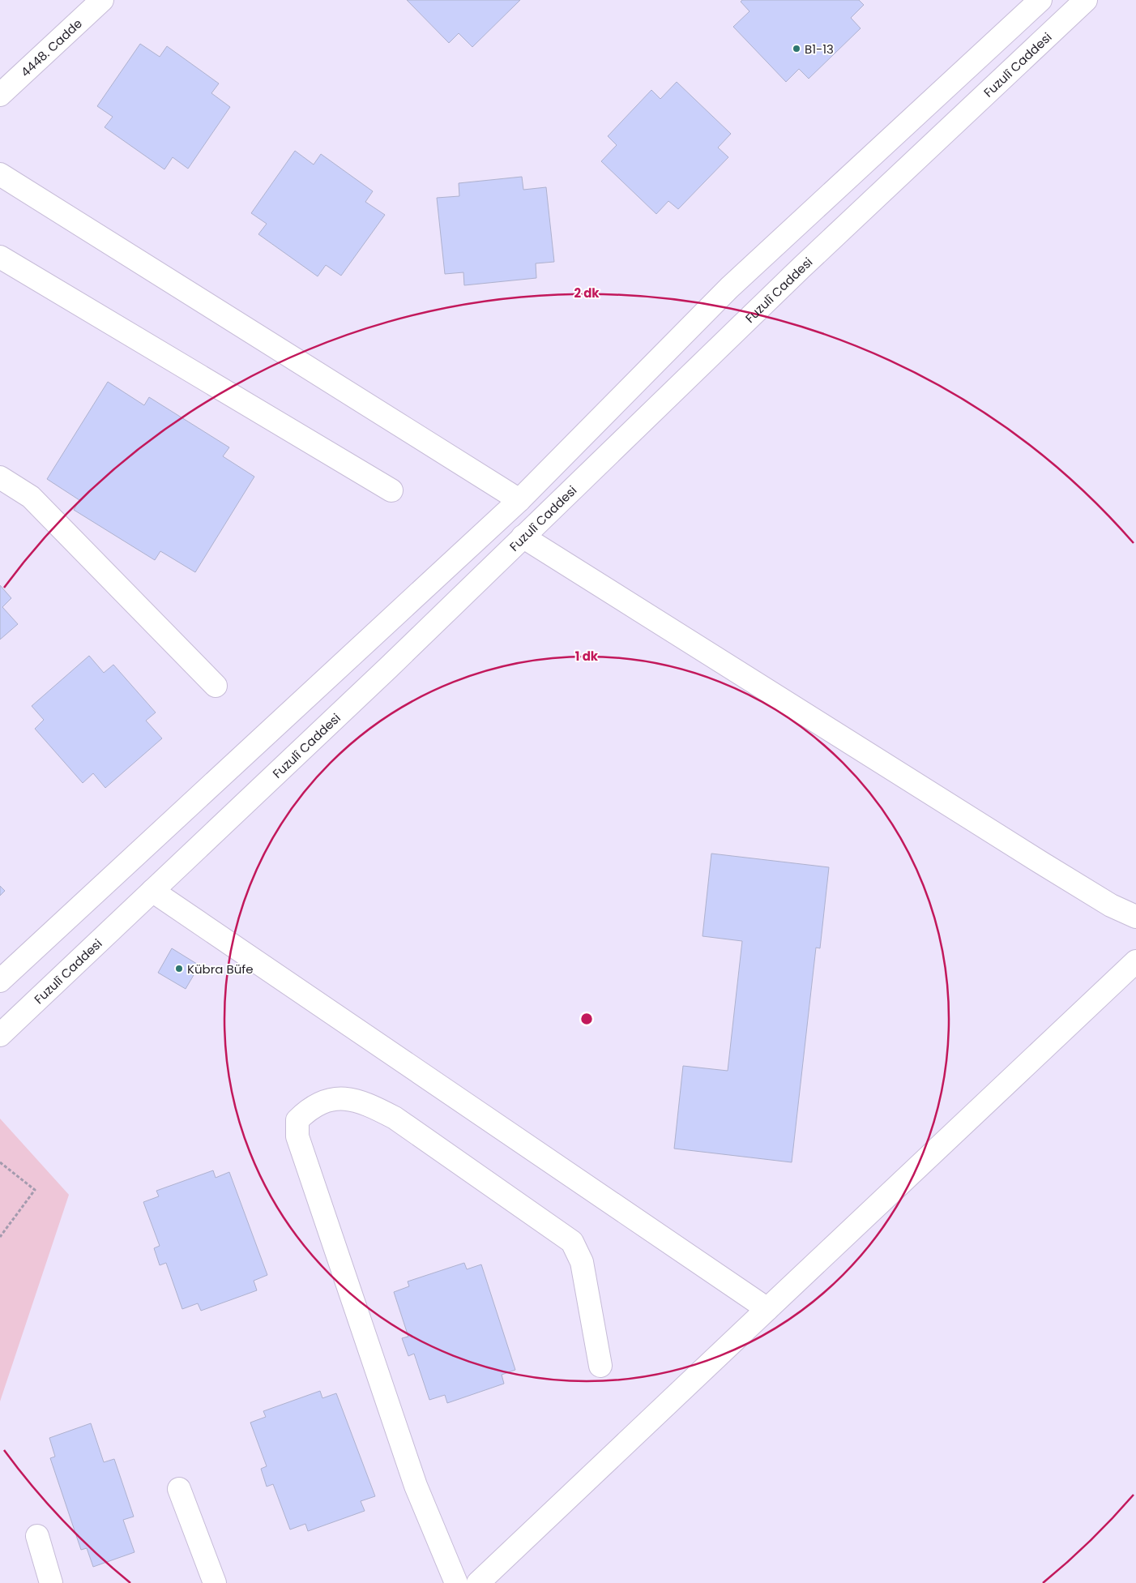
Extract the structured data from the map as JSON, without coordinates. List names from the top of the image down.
{
  "streets": {
    "street": ["4448. Cadde", "Fuzulî Caddesi"]
  },
  "places": ["B1-13", "Kübra Büfe"],
  "rings": ["2 dk", "1 dk"]
}
